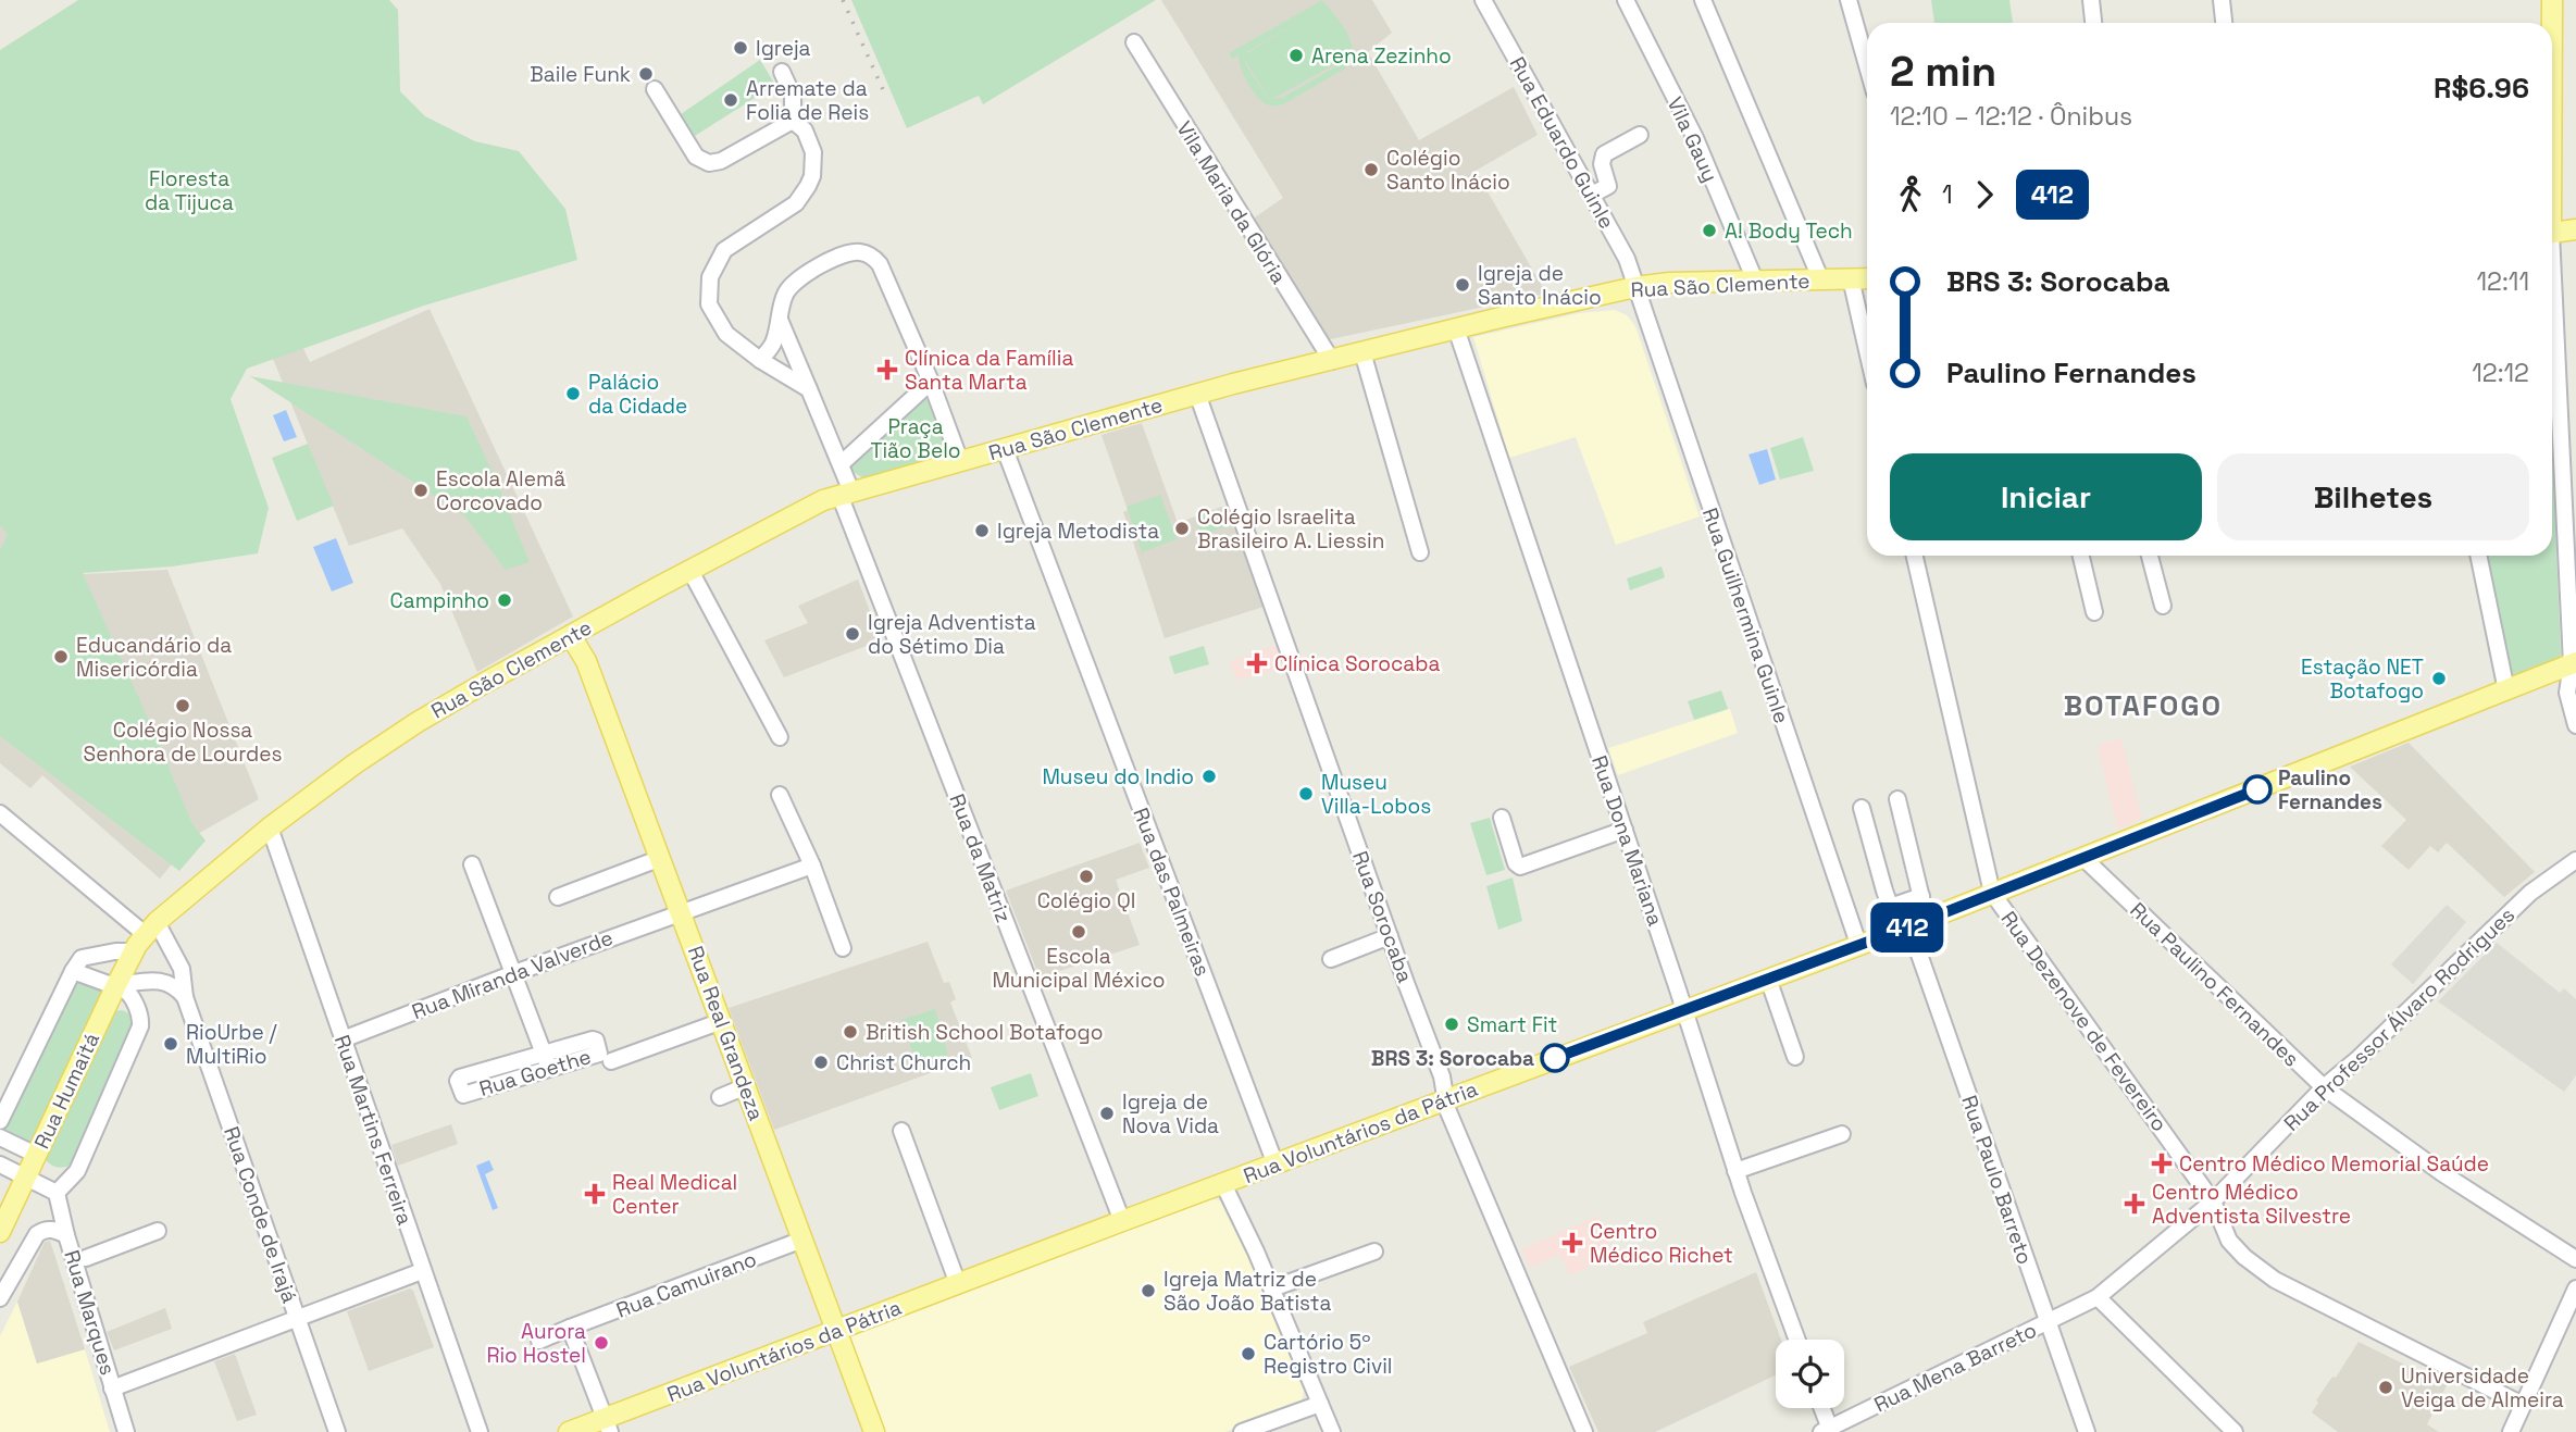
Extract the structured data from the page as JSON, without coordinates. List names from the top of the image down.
{
  "streets": {
    "main road": [
      "Rua São Clemente",
      "Rua Real Grandeza",
      "Rua Humaitá",
      "Rua Voluntários da Pátria"
    ],
    "street": [
      "Vila Gauy",
      "Rua Eduardo Guinle",
      "Vila Maria da Glória",
      "Rua Guilhermina Guinle",
      "Rua Dona Mariana",
      "Rua da Matriz",
      "Rua das Palmeiras",
      "Rua Sorocaba",
      "Rua Miranda Valverde",
      "Rua Paulino Fernandes",
      "Rua Professor Álvaro Rodrigues",
      "Rua Dezenove de Fevereiro",
      "Rua Goethe",
      "Rua Martins Ferreira",
      "Rua Paulo Barreto",
      "Rua Conde de Irajá",
      "Rua Camuirano",
      "Rua Marques",
      "Rua Mena Barreto"
    ]
  },
  "crossings": [
    ["Vila Gauy", "Rua São Clemente"],
    ["Rua Eduardo Guinle", "Rua São Clemente"],
    ["Rua Eduardo Guinle", "Rua Guilhermina Guinle"],
    ["Vila Maria da Glória", "Rua São Clemente"],
    ["Rua São Clemente", "Rua Guilhermina Guinle"],
    ["Rua São Clemente", "Rua Dona Mariana"],
    ["Rua São Clemente", "Rua da Matriz"],
    ["Rua São Clemente", "Rua das Palmeiras"],
    ["Rua São Clemente", "Rua Sorocaba"],
    ["Rua São Clemente", "Rua Real Grandeza"],
    ["Rua São Clemente", "Rua Humaitá"],
    ["Rua São Clemente", "Rua Martins Ferreira"],
    ["Rua São Clemente", "Rua Conde de Irajá"],
    ["Rua Guilhermina Guinle", "Rua Voluntários da Pátria"],
    ["Rua Dona Mariana", "Rua Voluntários da Pátria"],
    ["Rua da Matriz", "Rua Voluntários da Pátria"],
    ["Rua das Palmeiras", "Rua Voluntários da Pátria"],
    ["Rua Sorocaba", "Rua Voluntários da Pátria"],
    ["Rua Miranda Valverde", "Rua Real Grandeza"],
    ["Rua Miranda Valverde", "Rua Martins Ferreira"],
    ["Rua Paulino Fernandes", "Rua Professor Álvaro Rodrigues"],
    ["Rua Paulino Fernandes", "Rua Voluntários da Pátria"],
    ["Rua Professor Álvaro Rodrigues", "Rua Dezenove de Fevereiro"],
    ["Rua Professor Álvaro Rodrigues", "Rua Paulo Barreto"],
    ["Rua Professor Álvaro Rodrigues", "Rua Mena Barreto"],
    ["Rua Dezenove de Fevereiro", "Rua Voluntários da Pátria"],
    ["Rua Real Grandeza", "Rua Voluntários da Pátria"],
    ["Rua Real Grandeza", "Rua Camuirano"],
    ["Rua Humaitá", "Rua Conde de Irajá"],
    ["Rua Voluntários da Pátria", "Rua Paulo Barreto"],
    ["Rua Paulo Barreto", "Rua Mena Barreto"]
  ],
  "districts": ["BOTAFOGO"],
  "parks": ["Floresta da Tijuca", "Praça Tião Belo"],
  "places": {
    "other": [
      "Igreja",
      "Arena Zezinho",
      "Baile Funk",
      "Arremate da Folia de Reis",
      "Colégio Santo Inácio",
      "A! Body Tech",
      "Igreja de Santo Inácio",
      "Palácio da Cidade",
      "Escola Alemã Corcovado",
      "Colégio Israelita Brasileiro A. Liessin",
      "Igreja Metodista",
      "Campinho",
      "Igreja Adventista do Sétimo Dia",
      "Educandário da Misericórdia",
      "Estação NET Botafogo",
      "Colégio Nossa Senhora de Lourdes",
      "Museu do Indio",
      "Paulino Fernandes",
      "Museu Villa-Lobos",
      "Colégio QI",
      "Escola Municipal México",
      "Smart Fit",
      "British School Botafogo",
      "RioUrbe / MultiRio",
      "BRS 3: Sorocaba",
      "Christ Church",
      "Igreja de Nova Vida",
      "Igreja Matriz de São João Batista",
      "Aurora Rio Hostel",
      "Cartório 5º Registro Civil",
      "Universidade Veiga de Almeira"
    ],
    "health": [
      "Clínica da Família Santa Marta",
      "Clínica Sorocaba",
      "Centro Médico Memorial Saúde",
      "Real Medical Center",
      "Centro Médico Adventista Silvestre",
      "Centro Médico Richet"
    ]
  },
  "lines": ["bus line 412"],
  "page": {
    "on_map": "412",
    "heading": ["2 min", "12:10 – 12:12 · Ônibus", "R$6.96"],
    "legs": ["1", "412"],
    "list": [
      {
        "name": "BRS 3: Sorocaba",
        "value": "12:11"
      },
      {
        "name": "Paulino Fernandes",
        "value": "12:12"
      }
    ],
    "buttons": ["Iniciar", "Bilhetes"]
  }
}
